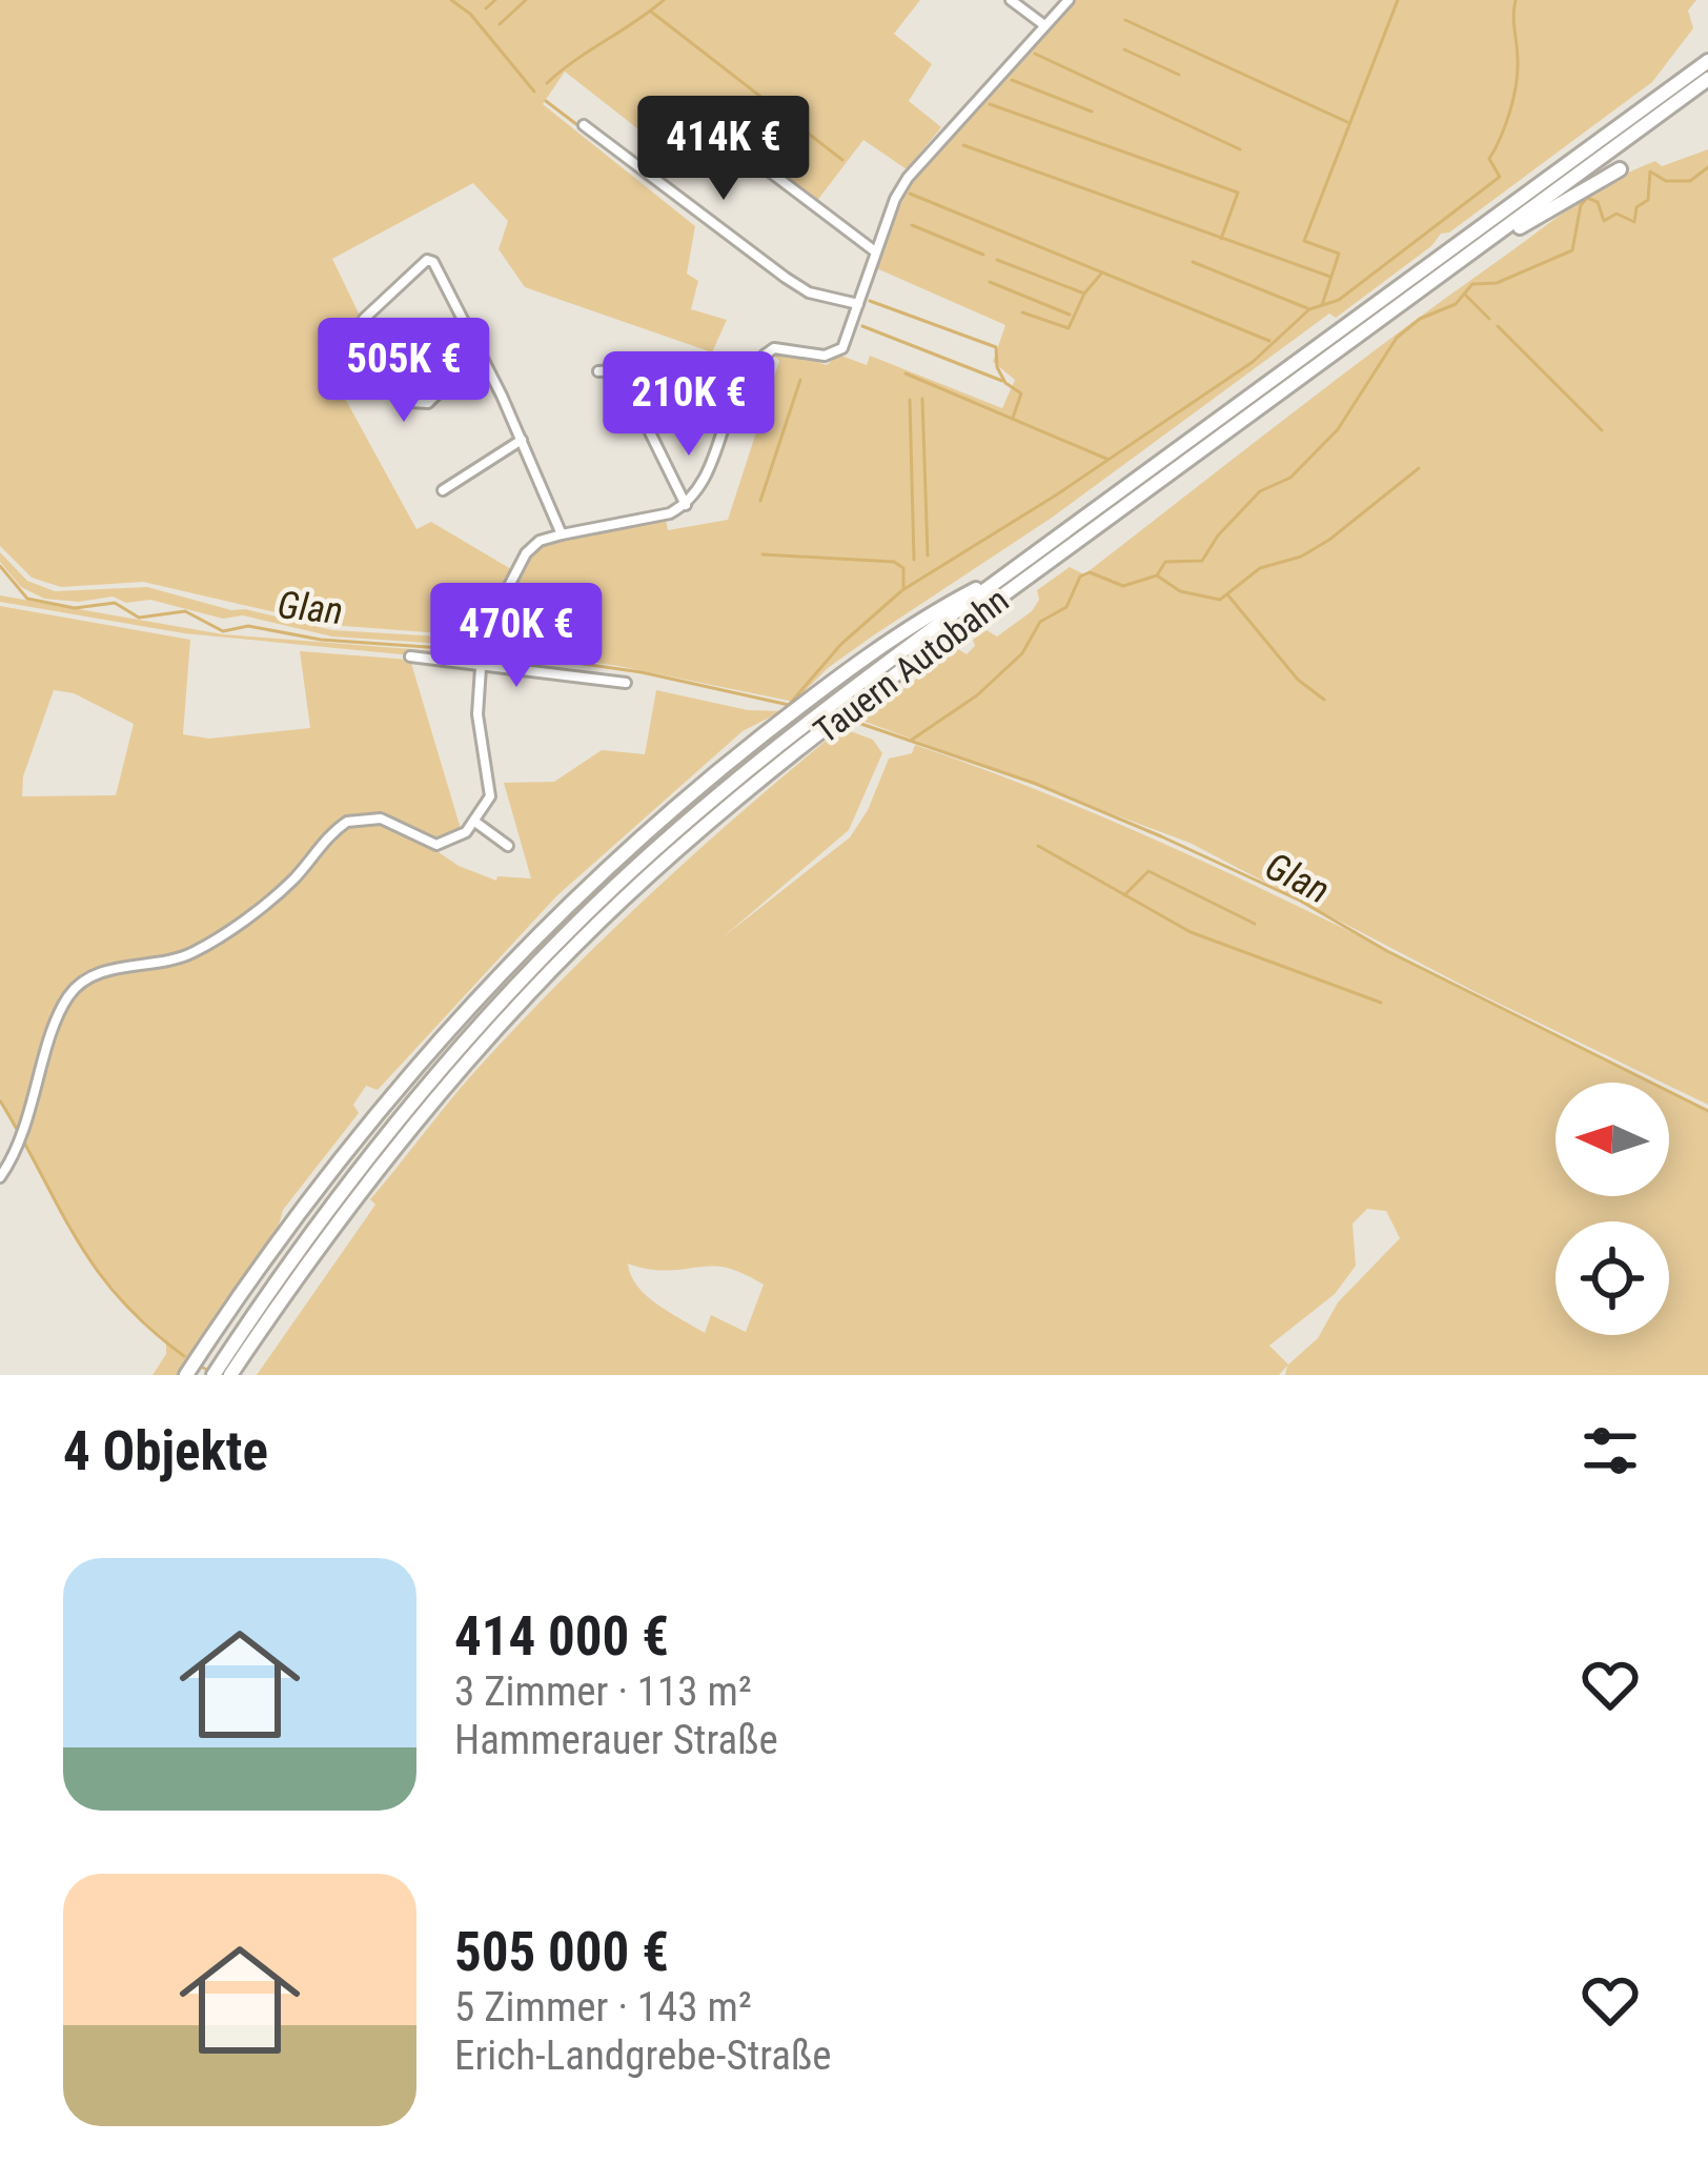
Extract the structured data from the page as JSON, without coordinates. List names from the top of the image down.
{
  "streets": {
    "highway": ["Tauern Autobahn"]
  },
  "water": ["Glan"],
  "north": "left",
  "page": {
    "price": [
      "414K €",
      "505K €",
      "210K €",
      "470K €"
    ],
    "heading": "4 Objekte",
    "list": [
      {
        "name": "414 000 €",
        "note": "3 Zimmer · 113 m² · Hammerauer Straße"
      },
      {
        "name": "505 000 €",
        "note": "5 Zimmer · 143 m² · Erich-Landgrebe-Straße"
      }
    ]
  }
}
